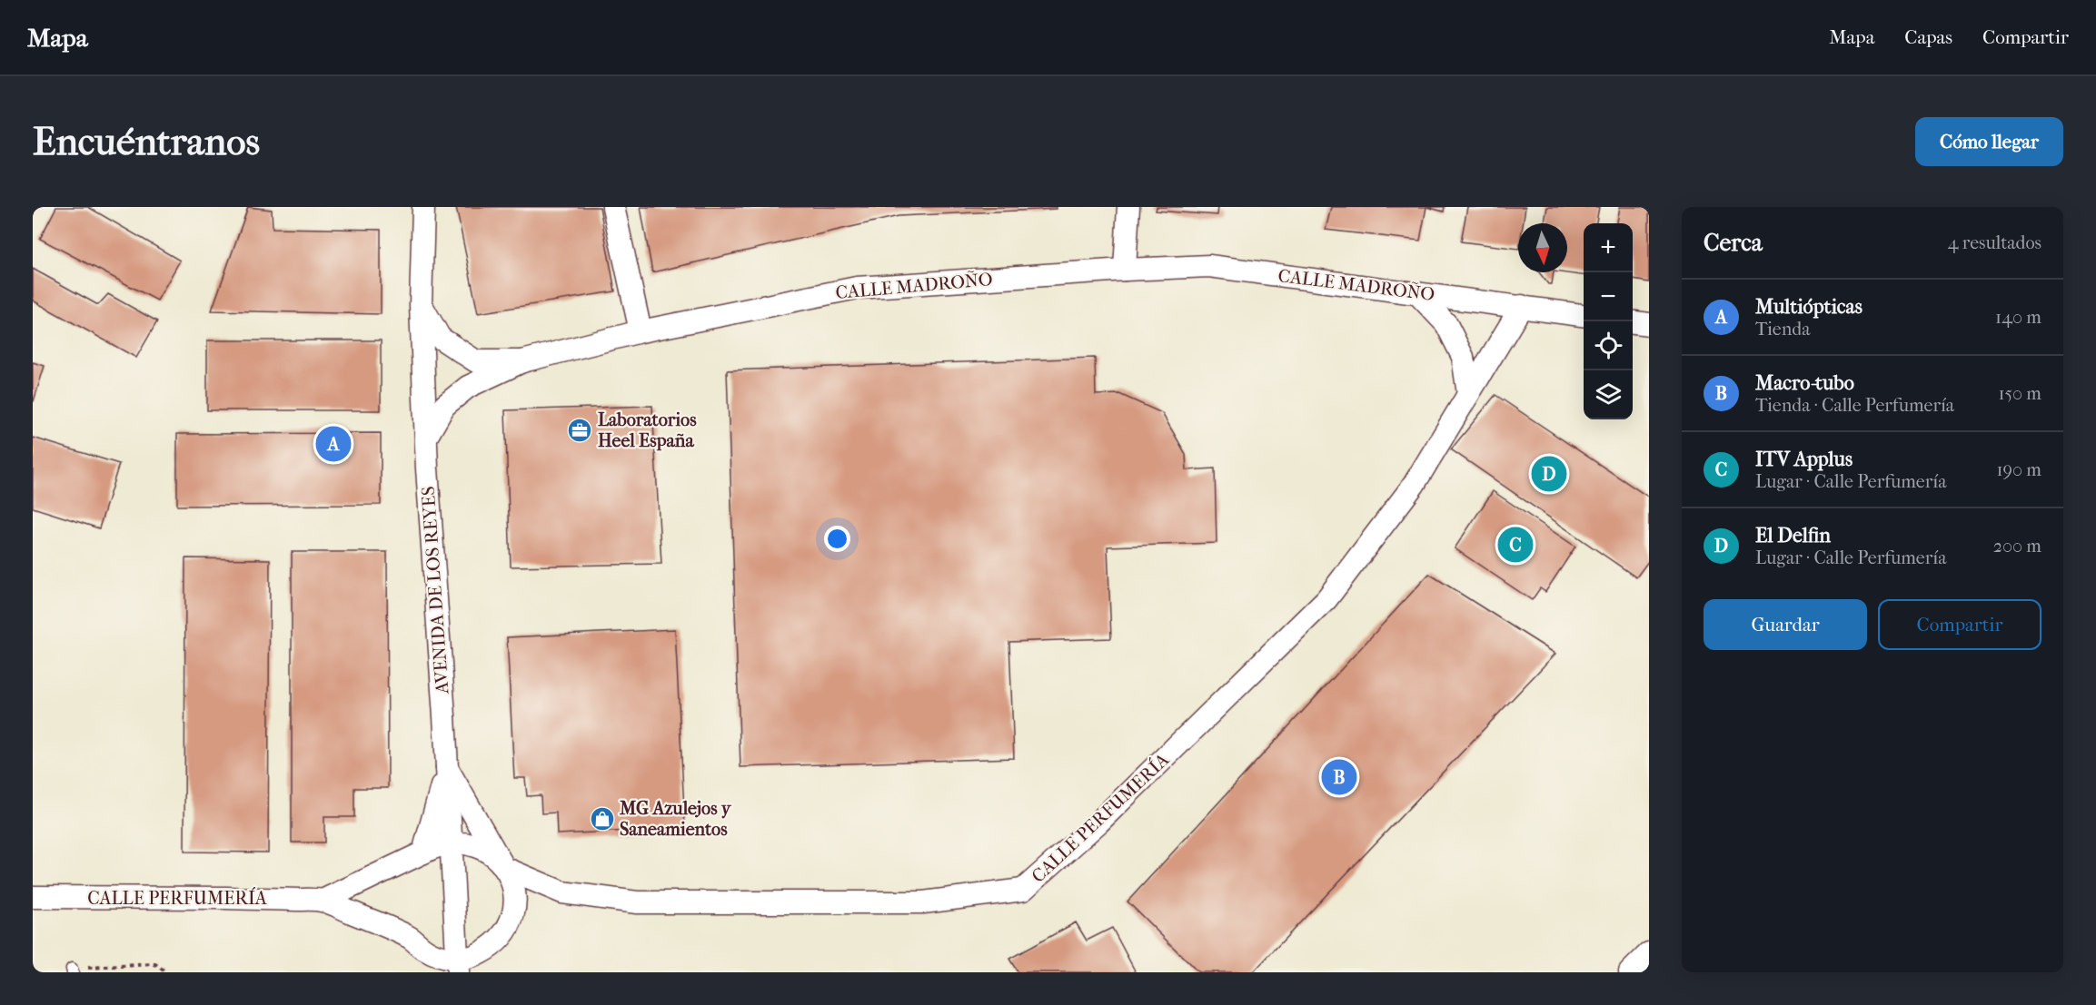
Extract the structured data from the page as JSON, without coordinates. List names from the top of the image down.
{
  "streets": {
    "street": ["CALLE MADROÑO", "AVENIDA DE LOS REYES", "CALLE PERFUMERÍA"]
  },
  "crossings": [
    ["CALLE MADROÑO", "AVENIDA DE LOS REYES"],
    ["CALLE MADROÑO", "CALLE PERFUMERÍA"],
    ["AVENIDA DE LOS REYES", "CALLE PERFUMERÍA"]
  ],
  "places": {
    "office": ["Laboratorios Heel España"],
    "shop": ["MG Azulejos y Saneamientos"]
  },
  "north": "bottom",
  "page": {
    "header": "Mapa",
    "nav": ["Mapa", "Capas", "Compartir"],
    "buttons": [
      "Cómo llegar",
      ["Guardar", "Compartir"]
    ],
    "title": "Encuéntranos",
    "heading": ["Cerca", "4 resultados"],
    "map_buttons": ["+", "−"],
    "list": [
      {
        "mark": "A",
        "name": "Multiópticas",
        "note": "Tienda",
        "value": "140 m"
      },
      {
        "mark": "B",
        "name": "Macro-tubo",
        "note": "Tienda · Calle Perfumería",
        "value": "150 m"
      },
      {
        "mark": "C",
        "name": "ITV Applus",
        "note": "Lugar · Calle Perfumería",
        "value": "190 m"
      },
      {
        "mark": "D",
        "name": "El Delfin",
        "note": "Lugar · Calle Perfumería",
        "value": "200 m"
      }
    ],
    "pins": [
      "A",
      "D",
      "C",
      "B"
    ]
  }
}
